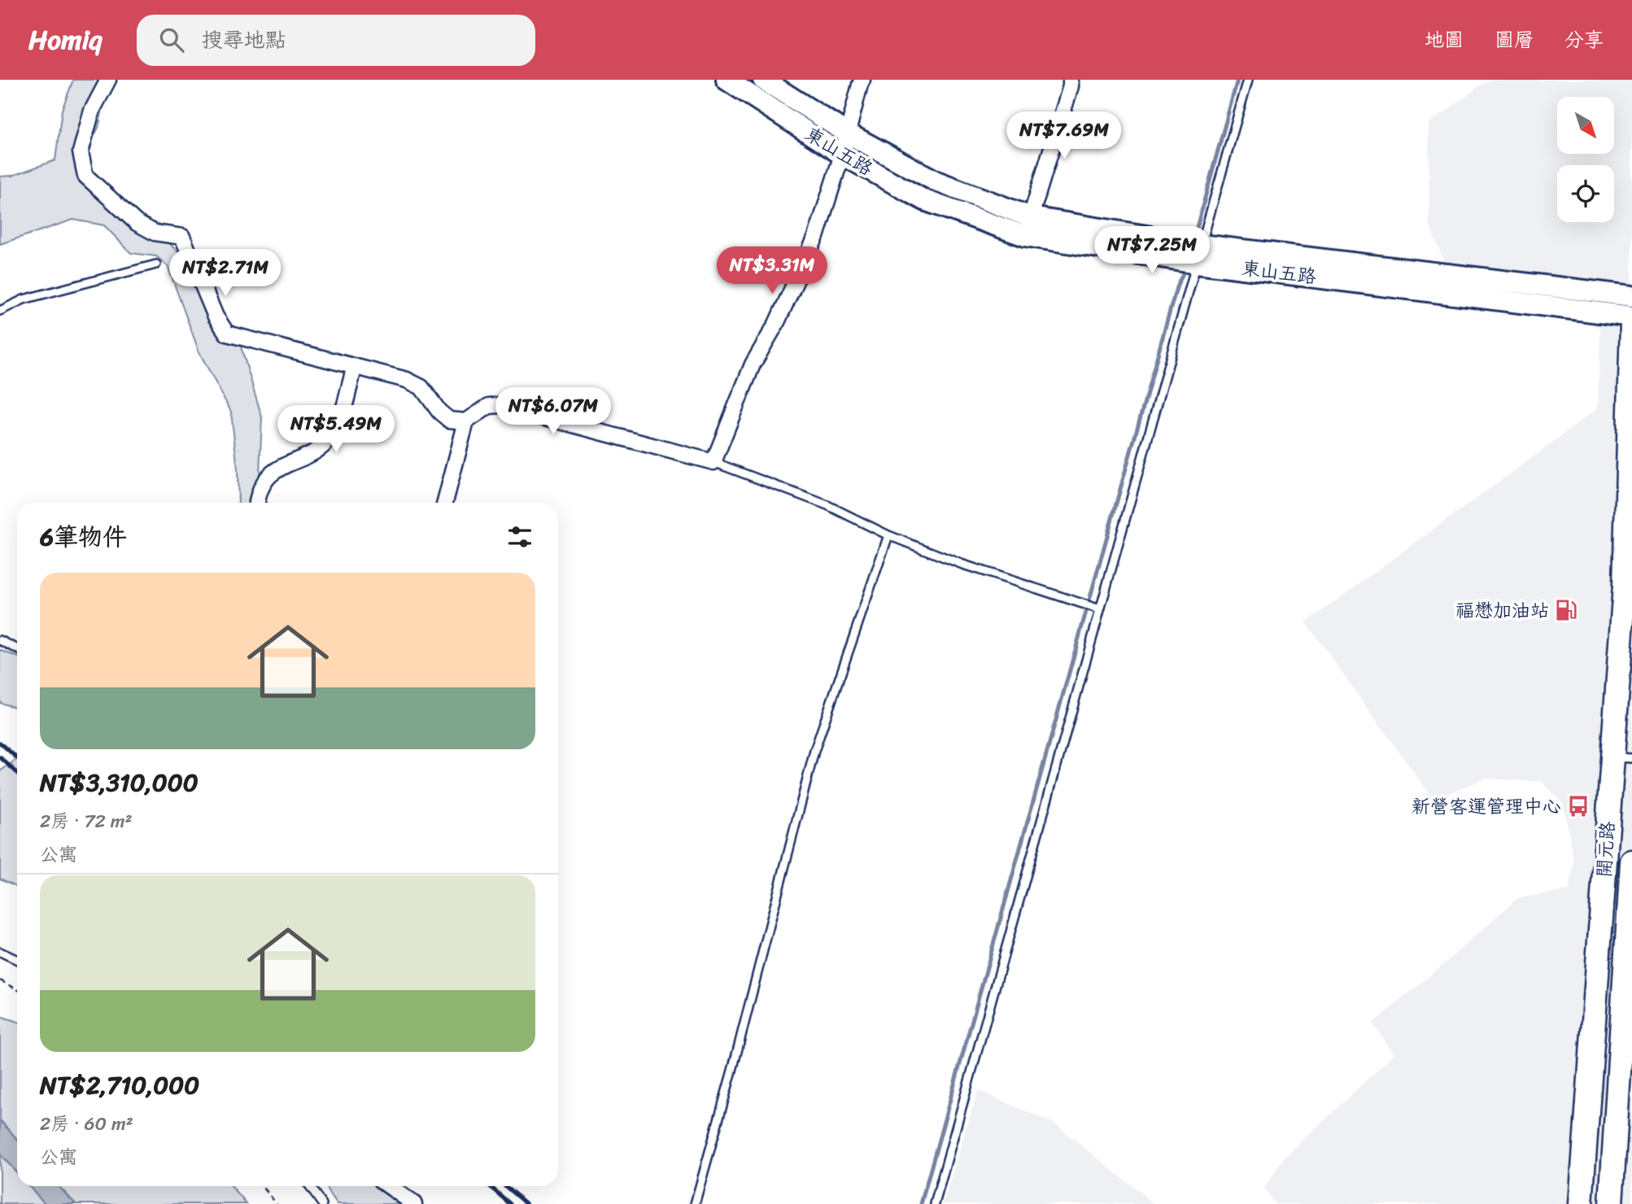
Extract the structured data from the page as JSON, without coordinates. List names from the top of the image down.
{
  "streets": {
    "main road": ["開元路"],
    "street": ["東山五路"]
  },
  "places": {
    "fuel station": ["福懋加油站"],
    "bus stop": ["新營客運管理中心"]
  },
  "north": "bottom right",
  "page": {
    "header": "Homiq",
    "search": "搜尋地點",
    "nav": ["地圖", "圖層", "分享"],
    "price": [
      "NT$7.69M",
      "NT$7.25M",
      "NT$3.31M",
      "NT$2.71M",
      "NT$6.07M",
      "NT$5.49M"
    ],
    "heading": "6筆物件",
    "list": [
      {
        "name": "NT$3,310,000",
        "note": "2房 · 72 m² · 公寓"
      },
      {
        "name": "NT$2,710,000",
        "note": "2房 · 60 m² · 公寓"
      }
    ]
  }
}
